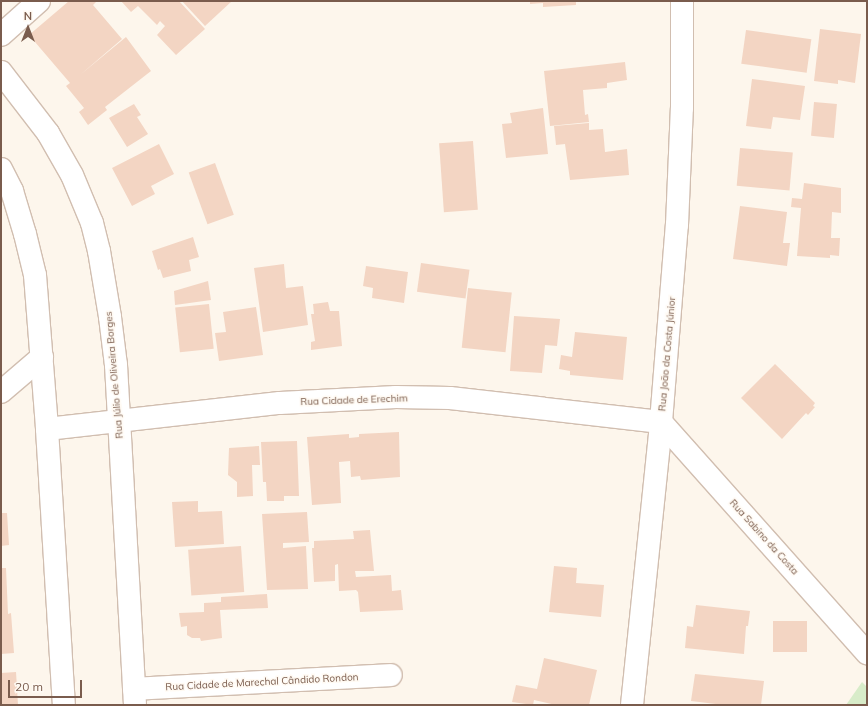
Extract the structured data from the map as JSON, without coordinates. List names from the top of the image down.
{
  "streets": {
    "street": [
      "Rua João da Costa Júnior",
      "Rua Júlio de Oliveira Borges",
      "Rua Cidade de Erechim",
      "Rua Sabino da Costa",
      "Rua Cidade de Marechal Cândido Rondon"
    ]
  },
  "crossings": [
    ["Rua João da Costa Júnior", "Rua Cidade de Erechim"],
    ["Rua João da Costa Júnior", "Rua Sabino da Costa"],
    ["Rua Júlio de Oliveira Borges", "Rua Cidade de Erechim"],
    ["Rua Júlio de Oliveira Borges", "Rua Cidade de Marechal Cândido Rondon"],
    ["Rua Cidade de Erechim", "Rua Sabino da Costa"]
  ],
  "scale_bar": "20 m",
  "north": "top"
}
